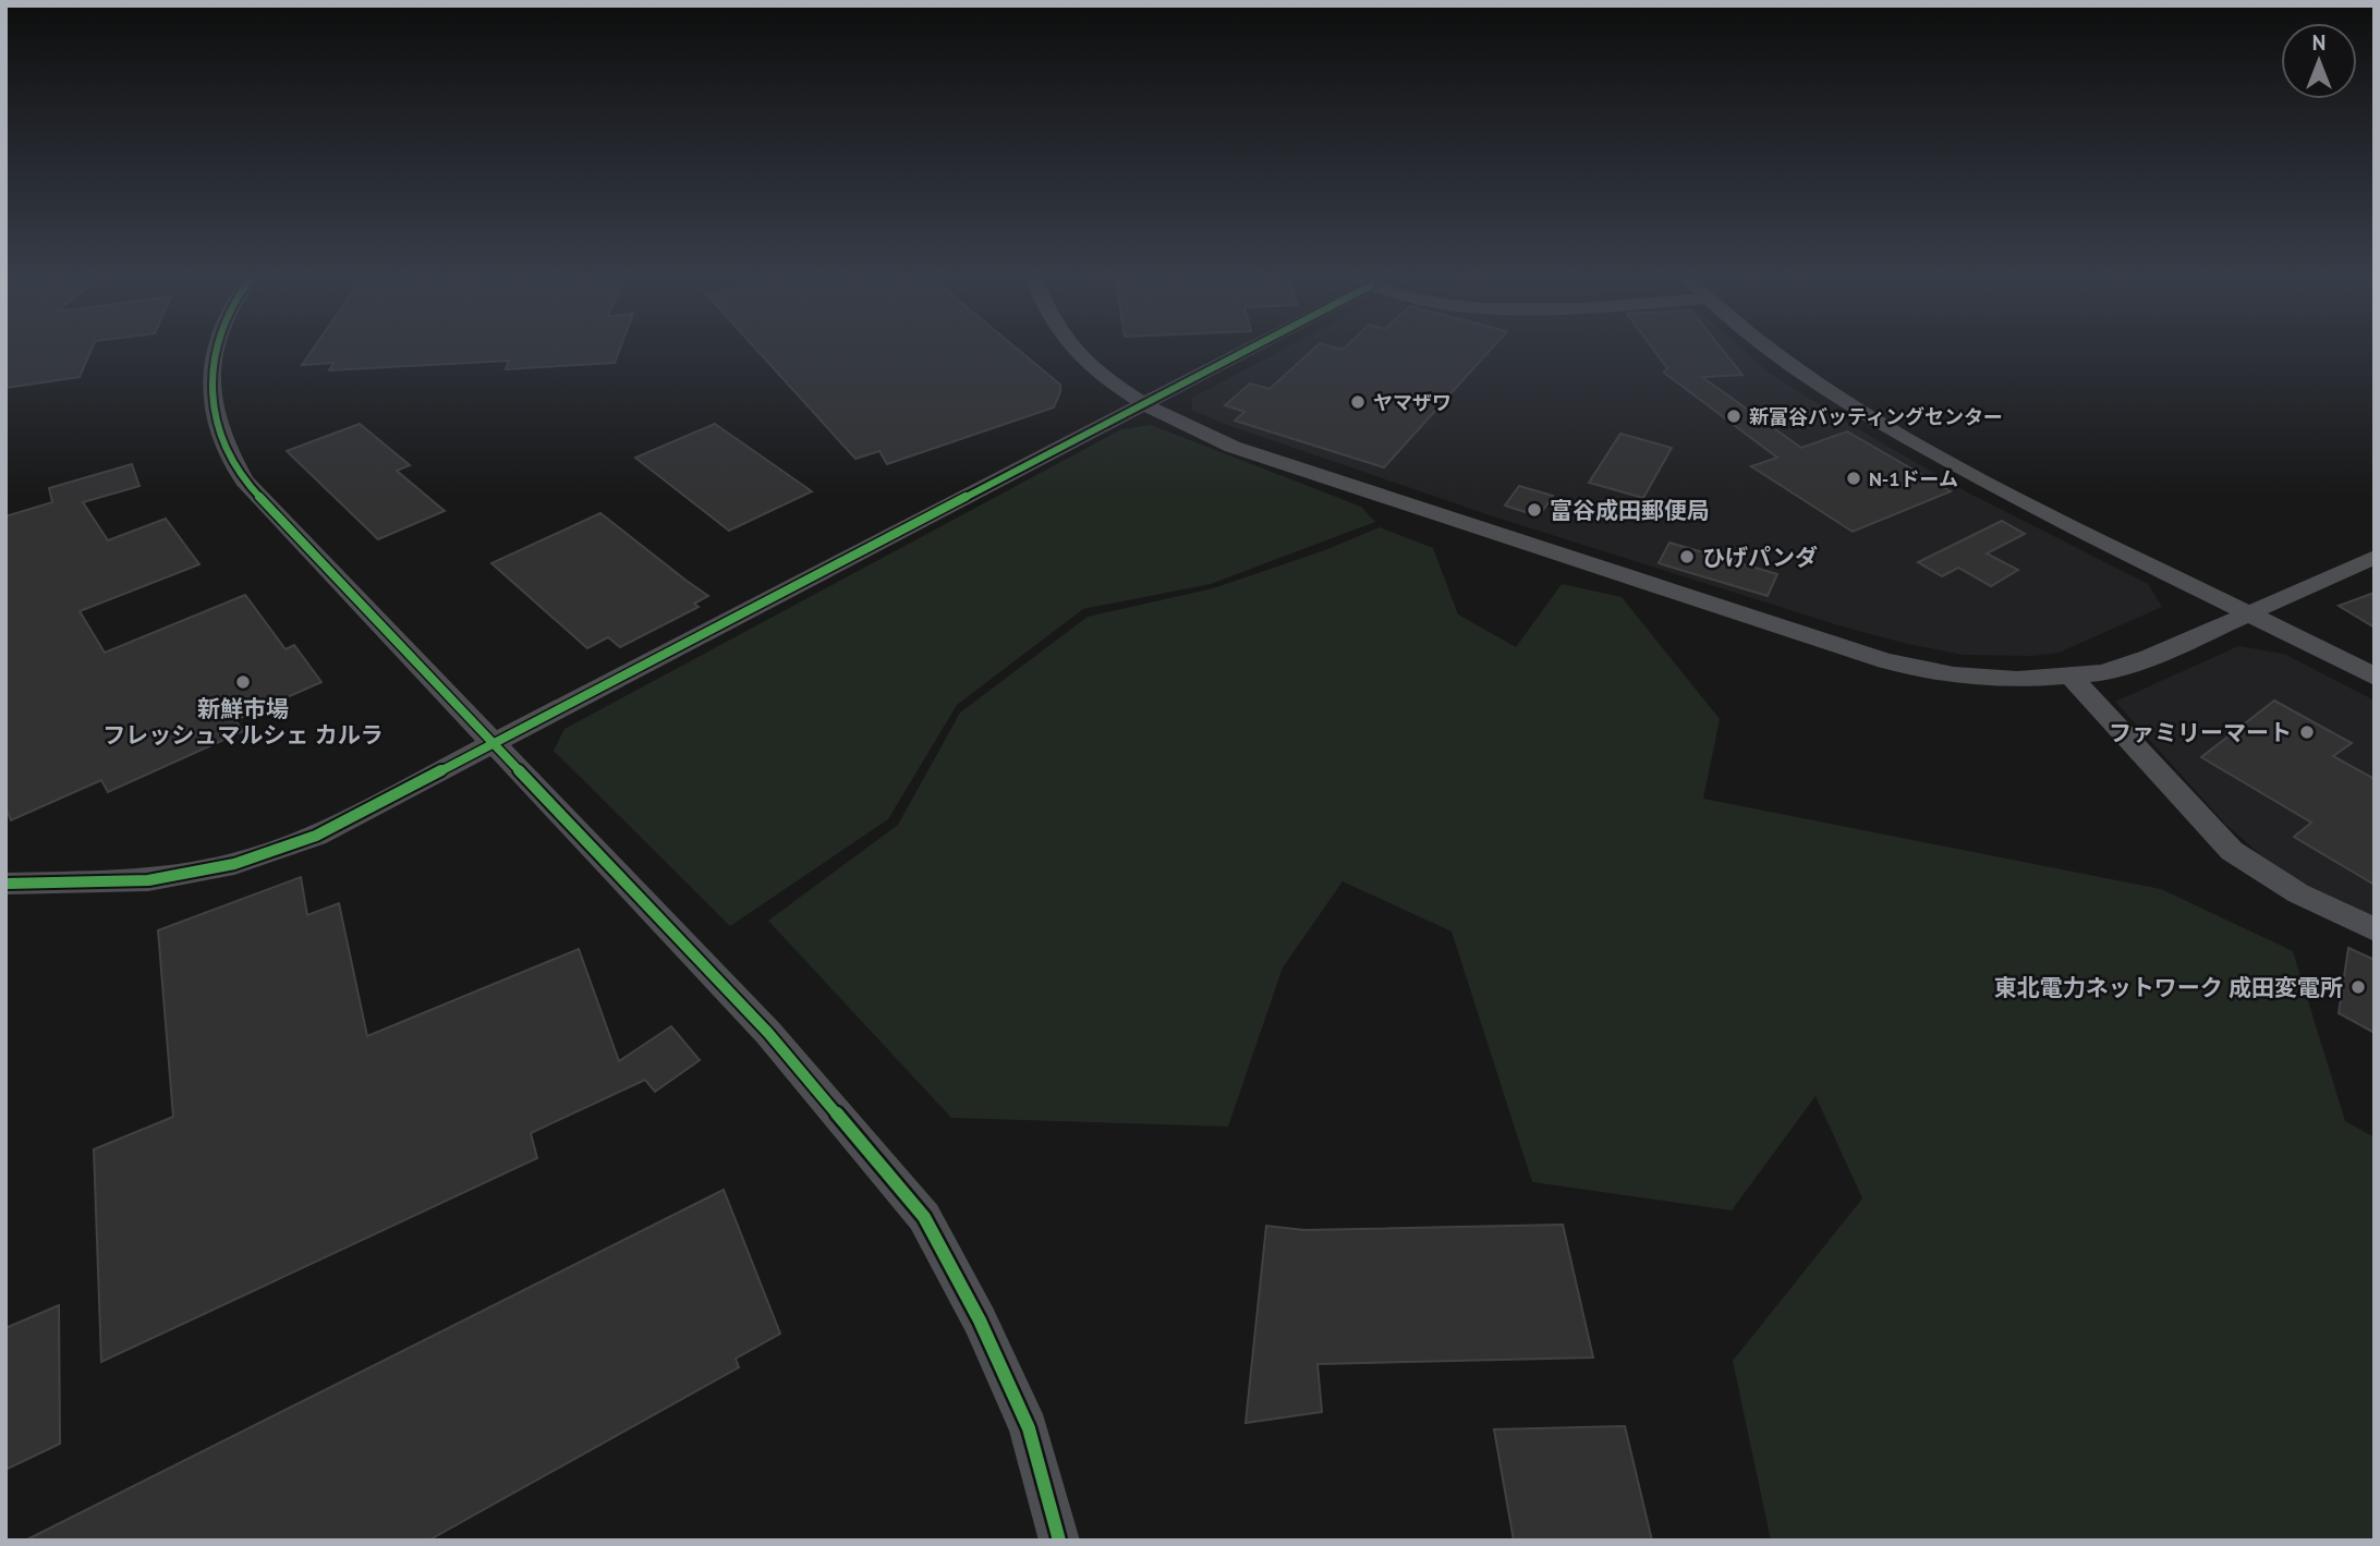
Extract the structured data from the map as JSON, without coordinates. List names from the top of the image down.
{
  "places": [
    "ヤマザワ",
    "新富谷バッティングセンター",
    "N-1ドーム",
    "富谷成田郵便局",
    "ひげパンダ",
    "新鮮市場 フレッシュマルシェ カルラ",
    "ファミリーマート",
    "東北電力ネットワーク 成田変電所"
  ],
  "north": "top"
}
